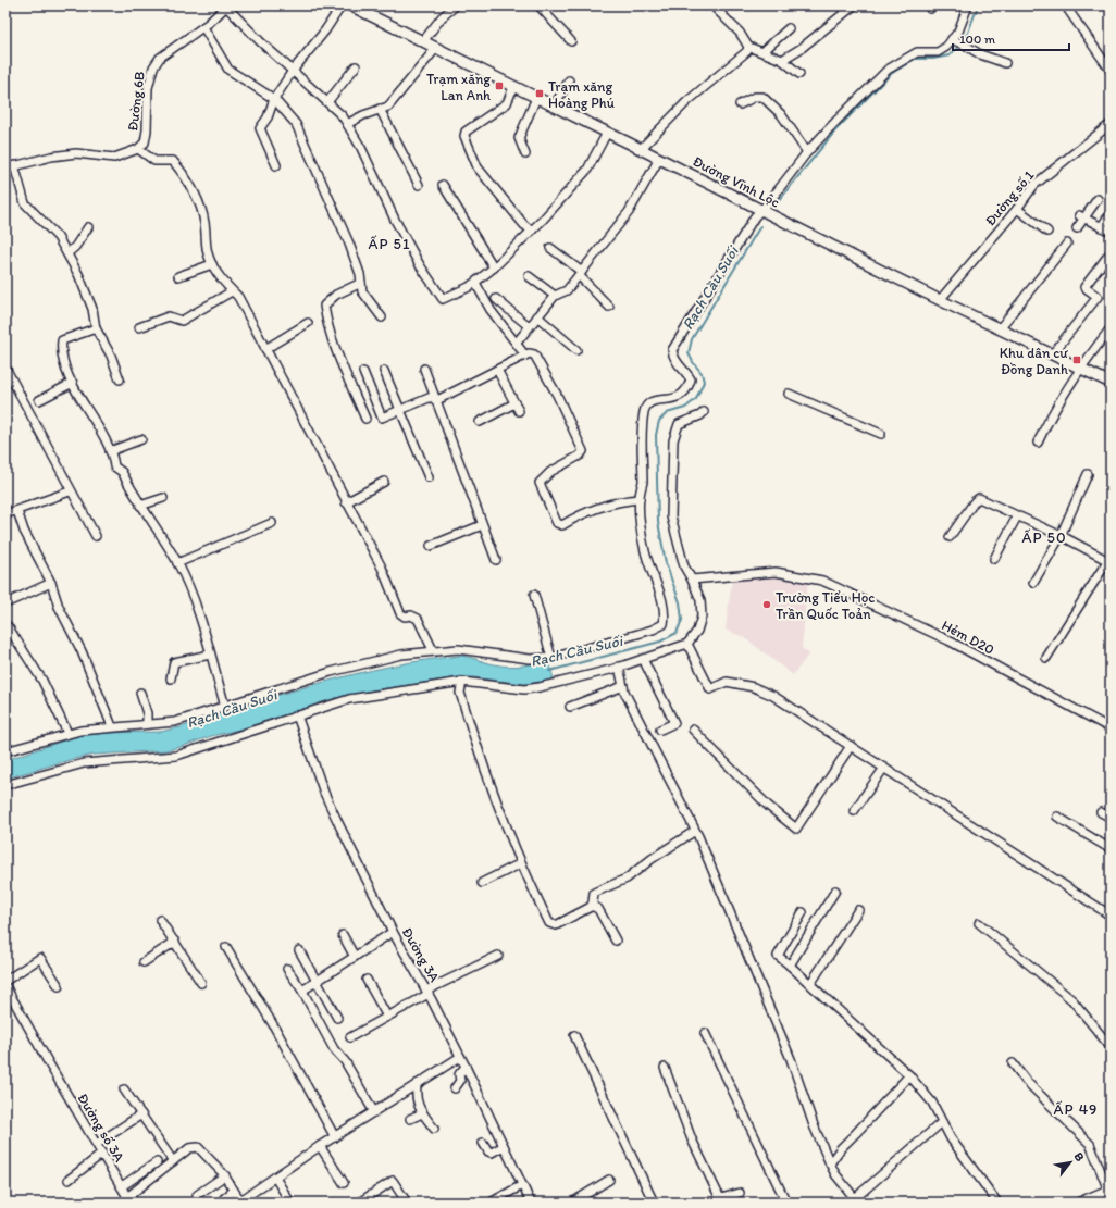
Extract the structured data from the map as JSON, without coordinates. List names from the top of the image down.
{
  "streets": {
    "main road": ["Đường Vĩnh Lộc"],
    "street": [
      "Đường 6B",
      "Đường số 1",
      "Hẻm D20",
      "Đường 3A",
      "Đường số 3A"
    ]
  },
  "crossings": [
    ["Đường Vĩnh Lộc", "Đường số 1"]
  ],
  "districts": ["ẤP 51", "ẤP 50", "ẤP 49"],
  "water": ["Rạch Cầu Suối"],
  "places": {
    "transit": ["Trạm xăng Lan Anh", "Trạm xăng Hoàng Phú", "Khu dân cư Đồng Danh"],
    "other": ["Trường Tiểu Học Trần Quốc Toản"]
  },
  "scale_bar": "100 m",
  "north": "top right"
}
